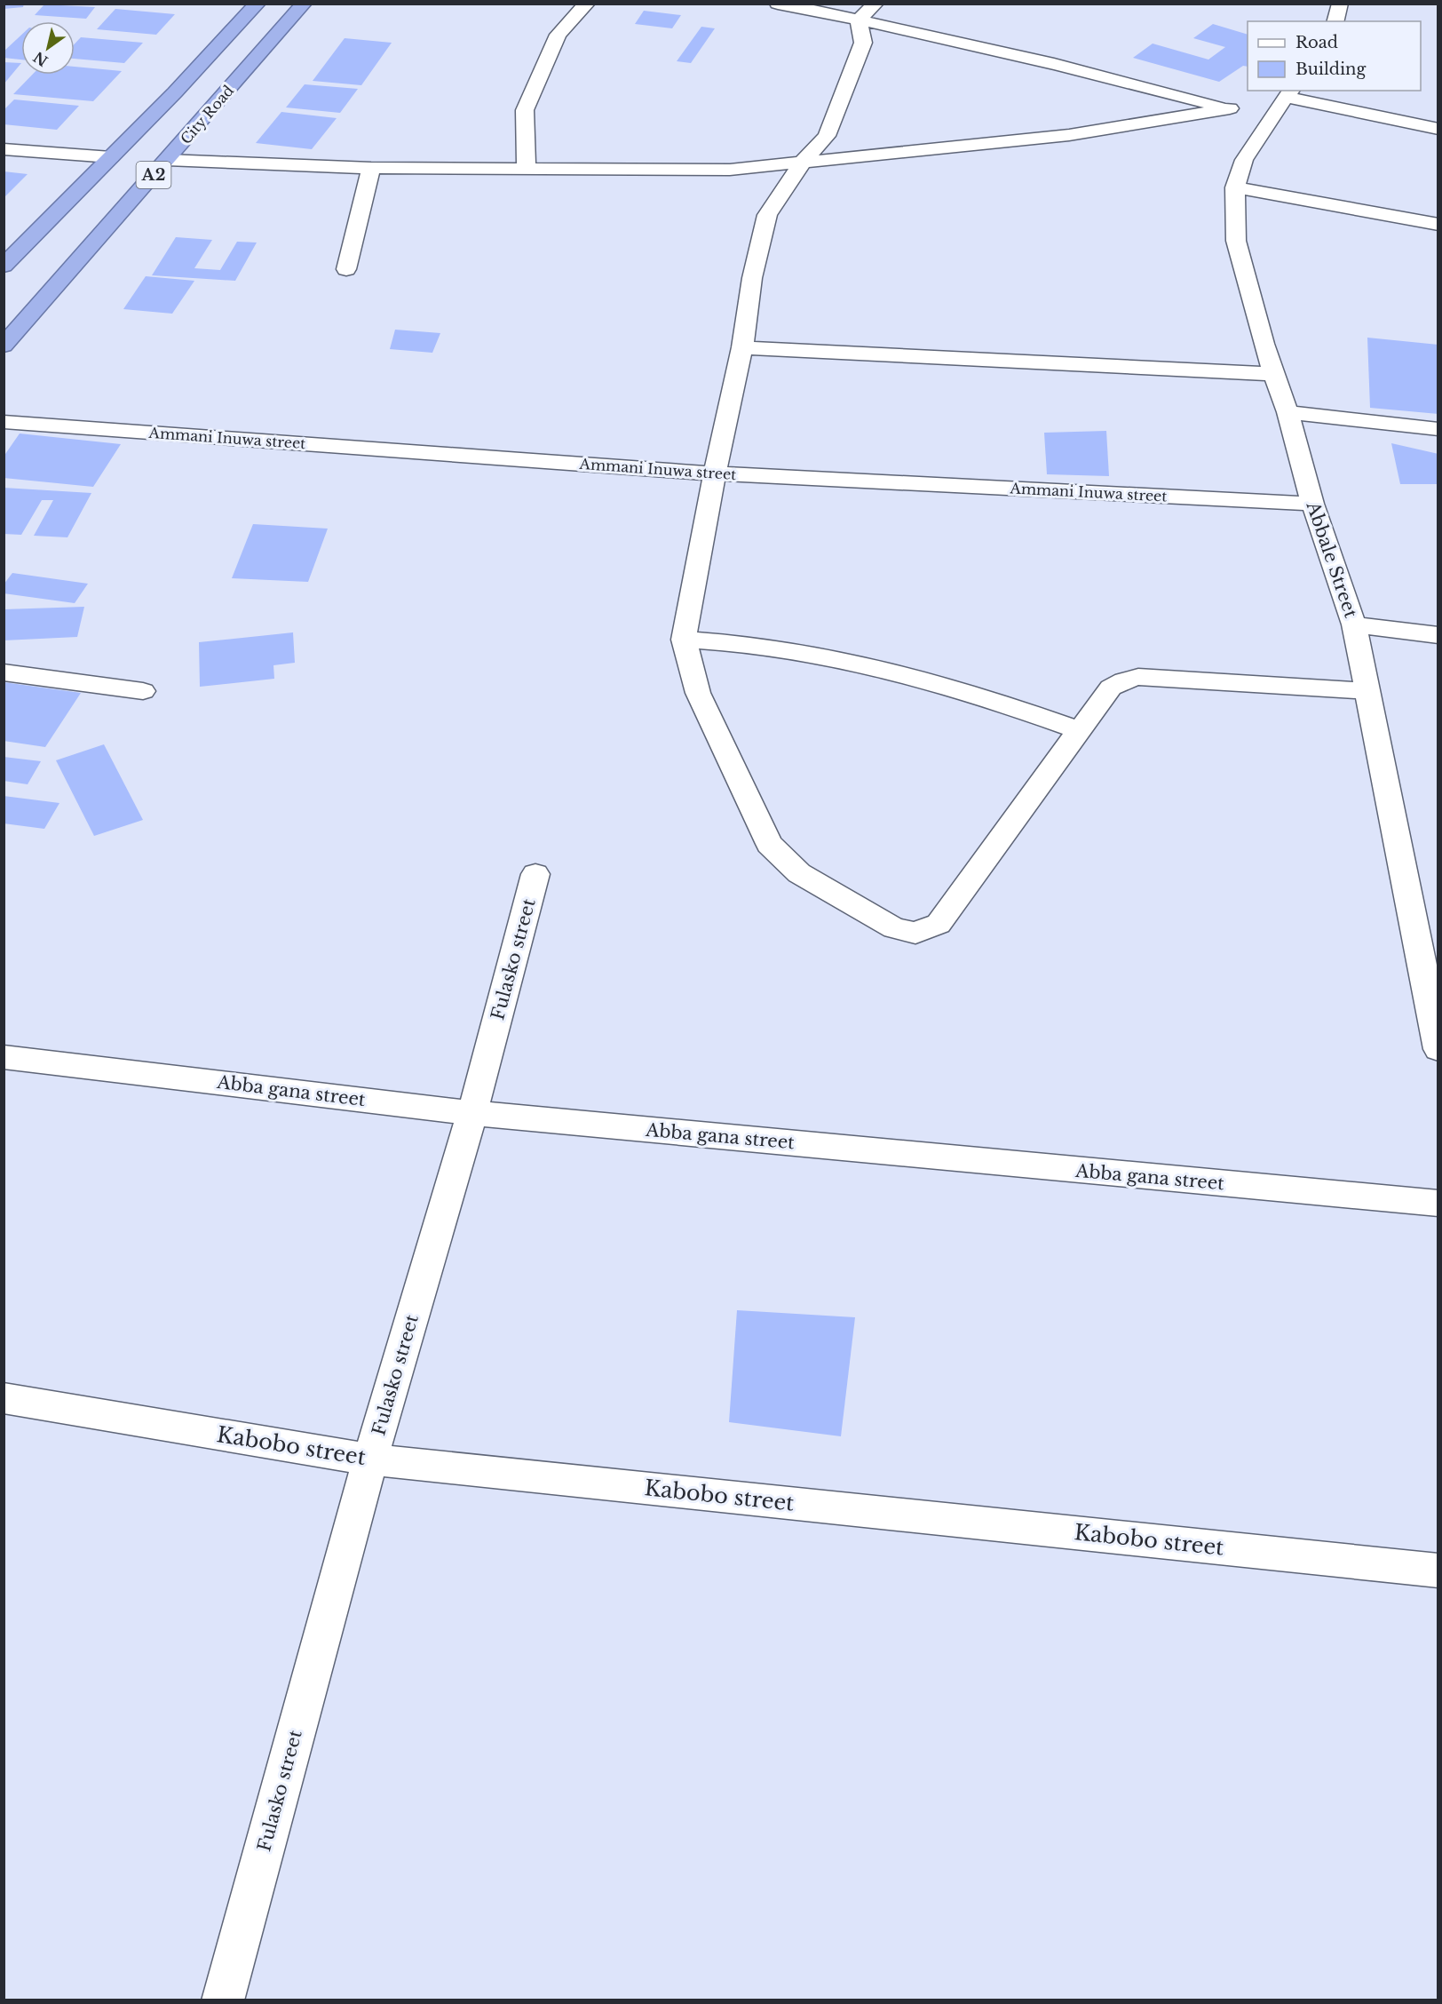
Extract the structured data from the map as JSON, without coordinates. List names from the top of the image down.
{
  "streets": {
    "highway": ["City Road", "A2"],
    "street": [
      "Ammani Inuwa street",
      "Abbale Street",
      "Fulasko street",
      "Abba gana street",
      "Kabobo street"
    ]
  },
  "crossings": [
    ["Ammani Inuwa street", "Abbale Street"],
    ["Fulasko street", "Abba gana street"],
    ["Fulasko street", "Kabobo street"]
  ],
  "legend": ["Road", "Building"],
  "north": "bottom left"
}
